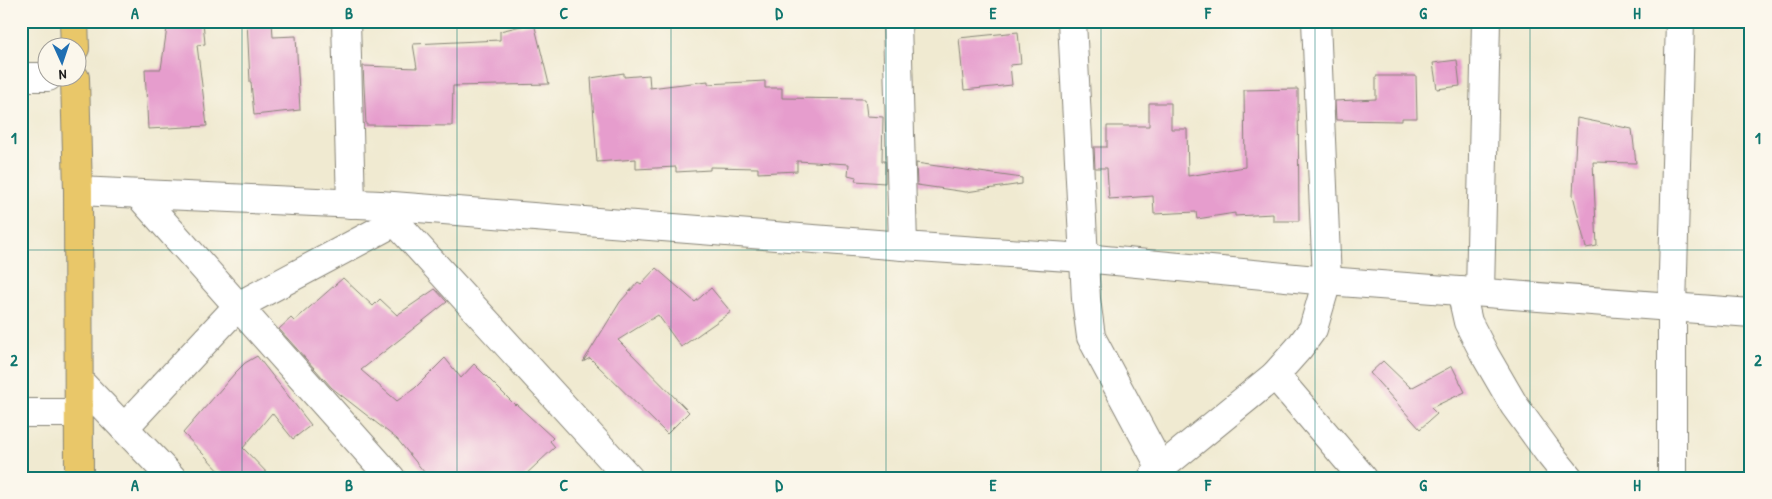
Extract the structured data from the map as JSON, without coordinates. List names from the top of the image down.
{
  "north": "bottom",
  "grid": {
    "columns": [
      "A",
      "B",
      "C",
      "D",
      "E",
      "F",
      "G",
      "H"
    ],
    "rows": ["1", "2"]
  }
}
